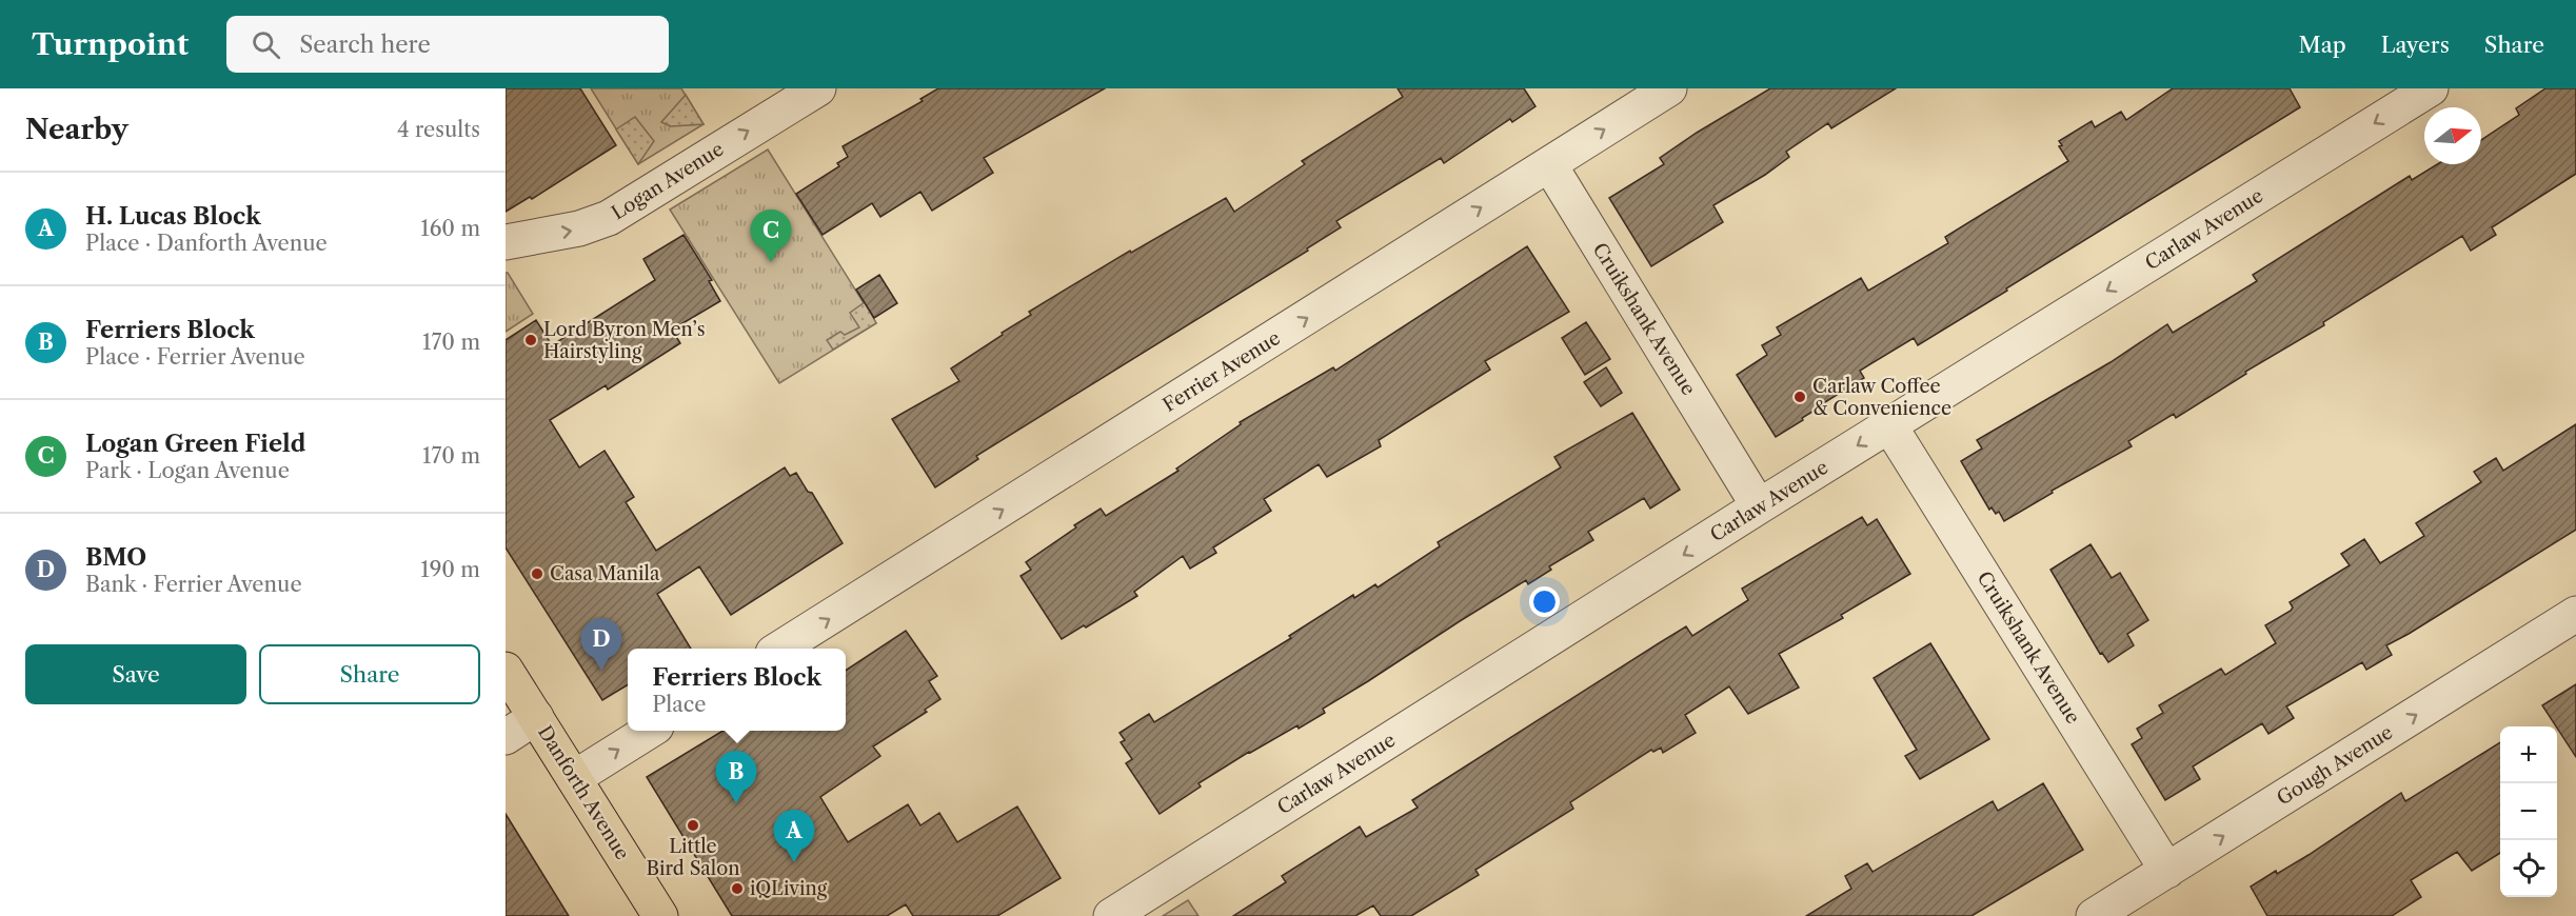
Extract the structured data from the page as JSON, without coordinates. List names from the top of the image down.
{
  "streets": {
    "main road": ["Danforth Avenue"],
    "street": [
      "Logan Avenue",
      "Carlaw Avenue",
      "Cruikshank Avenue",
      "Ferrier Avenue",
      "Gough Avenue"
    ]
  },
  "crossings": [
    ["Carlaw Avenue", "Cruikshank Avenue"],
    ["Cruikshank Avenue", "Ferrier Avenue"],
    ["Cruikshank Avenue", "Gough Avenue"]
  ],
  "one_way": [
    "Logan Avenue",
    "Carlaw Avenue",
    "Ferrier Avenue",
    "Gough Avenue"
  ],
  "places": [
    "Lord Byron Men’s Hairstyling",
    "Carlaw Coffee & Convenience",
    "Casa Manila",
    "Little Bird Salon",
    "iQLiving"
  ],
  "north": "right",
  "page": {
    "header": "Turnpoint",
    "search": "Search here",
    "nav": ["Map", "Layers", "Share"],
    "heading": ["Nearby", "4 results"],
    "list": [
      {
        "mark": "A",
        "name": "H. Lucas Block",
        "note": "Place · Danforth Avenue",
        "value": "160 m"
      },
      {
        "mark": "B",
        "name": "Ferriers Block",
        "note": "Place · Ferrier Avenue",
        "value": "170 m"
      },
      {
        "mark": "C",
        "name": "Logan Green Field",
        "note": "Park · Logan Avenue",
        "value": "170 m"
      },
      {
        "mark": "D",
        "name": "BMO",
        "note": "Bank · Ferrier Avenue",
        "value": "190 m"
      }
    ],
    "pins": [
      "C",
      "D",
      "B",
      "A"
    ],
    "buttons": ["Save", "Share"],
    "popup": ["Ferriers Block", "Place"],
    "map_buttons": ["+", "−"]
  }
}
